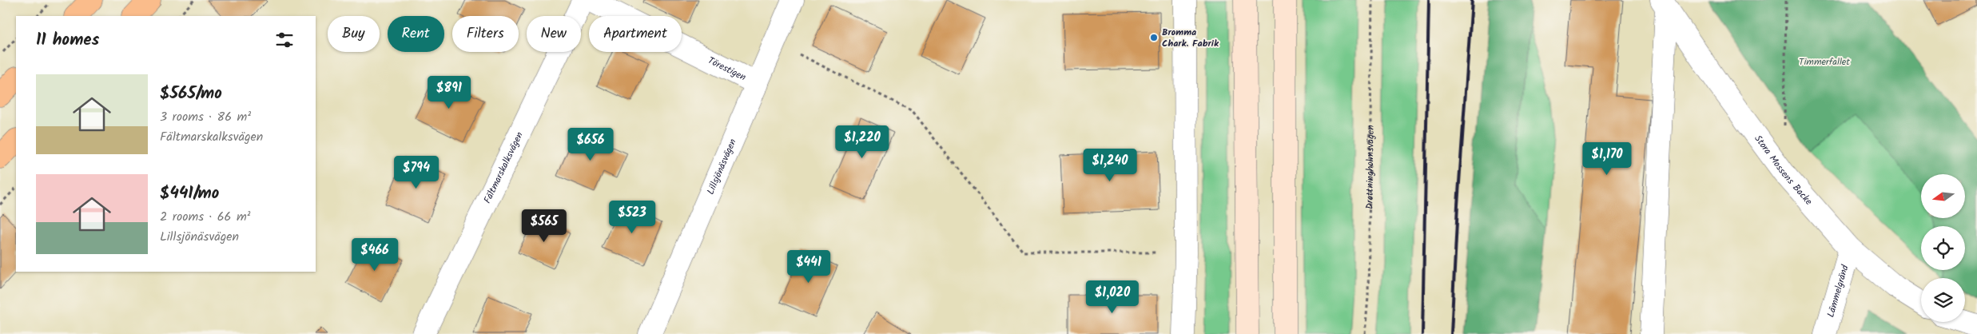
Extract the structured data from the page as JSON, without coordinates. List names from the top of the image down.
{
  "streets": {
    "street": [
      "Törestigen",
      "Fältmarskalksvägen",
      "Lillsjönäsvägen",
      "Stora Mossens Backe",
      "Lämmelgränd"
    ],
    "path": ["Drottningholmsvägen"]
  },
  "crossings": [
    ["Törestigen", "Lillsjönäsvägen"],
    ["Stora Mossens Backe", "Lämmelgränd"]
  ],
  "parks": ["Timmerfallet"],
  "places": ["Bromma Chark. Fabrik"],
  "north": "left",
  "page": {
    "chip": [
      "Buy",
      "Rent",
      "Filters",
      "New",
      "Apartment"
    ],
    "heading": "11 homes",
    "list": [
      {
        "name": "$565/mo",
        "note": "3 rooms · 86 m² · Fältmarskalksvägen"
      },
      {
        "name": "$441/mo",
        "note": "2 rooms · 66 m² · Lillsjönäsvägen"
      }
    ],
    "price": [
      "$891",
      "$1,220",
      "$656",
      "$1,170",
      "$1,240",
      "$794",
      "$523",
      "$565",
      "$466",
      "$441",
      "$1,020"
    ]
  }
}
